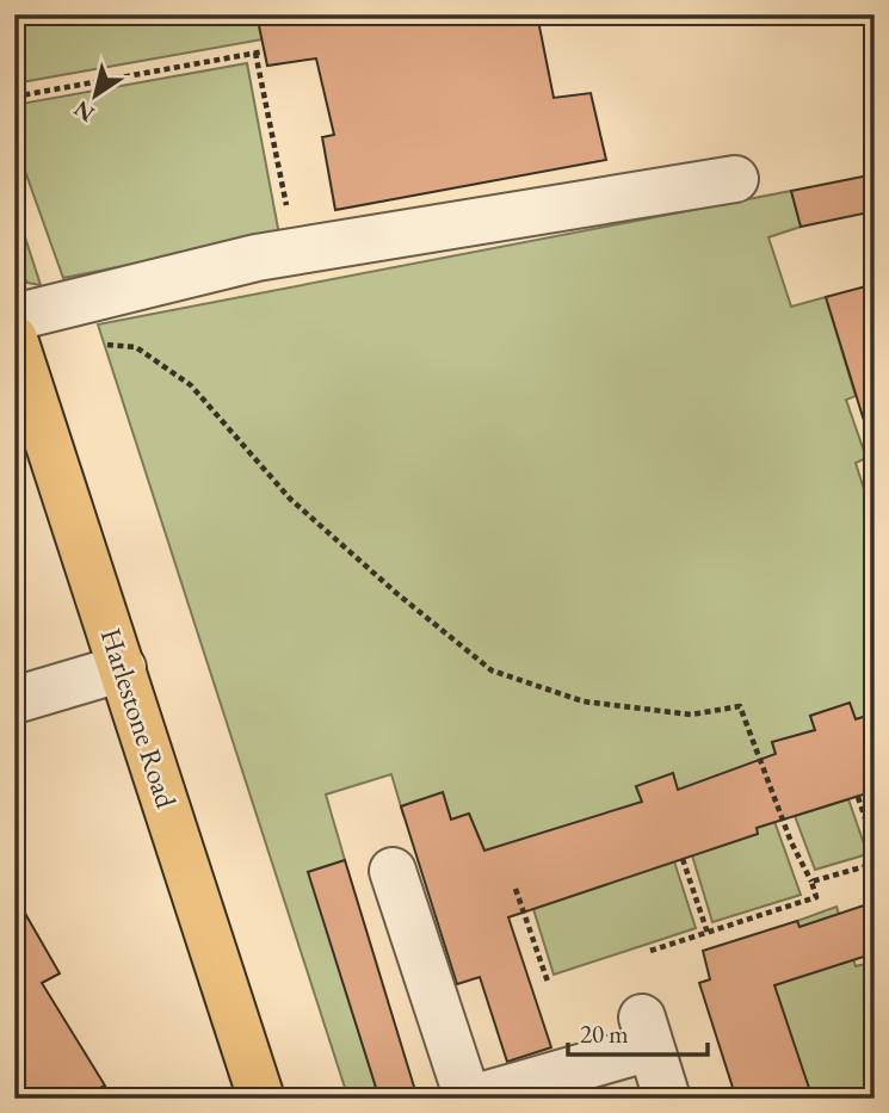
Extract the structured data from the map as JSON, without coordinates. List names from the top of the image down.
{
  "streets": {
    "main road": ["Harlestone Road"]
  },
  "scale_bar": "20 m",
  "north": "bottom left"
}
